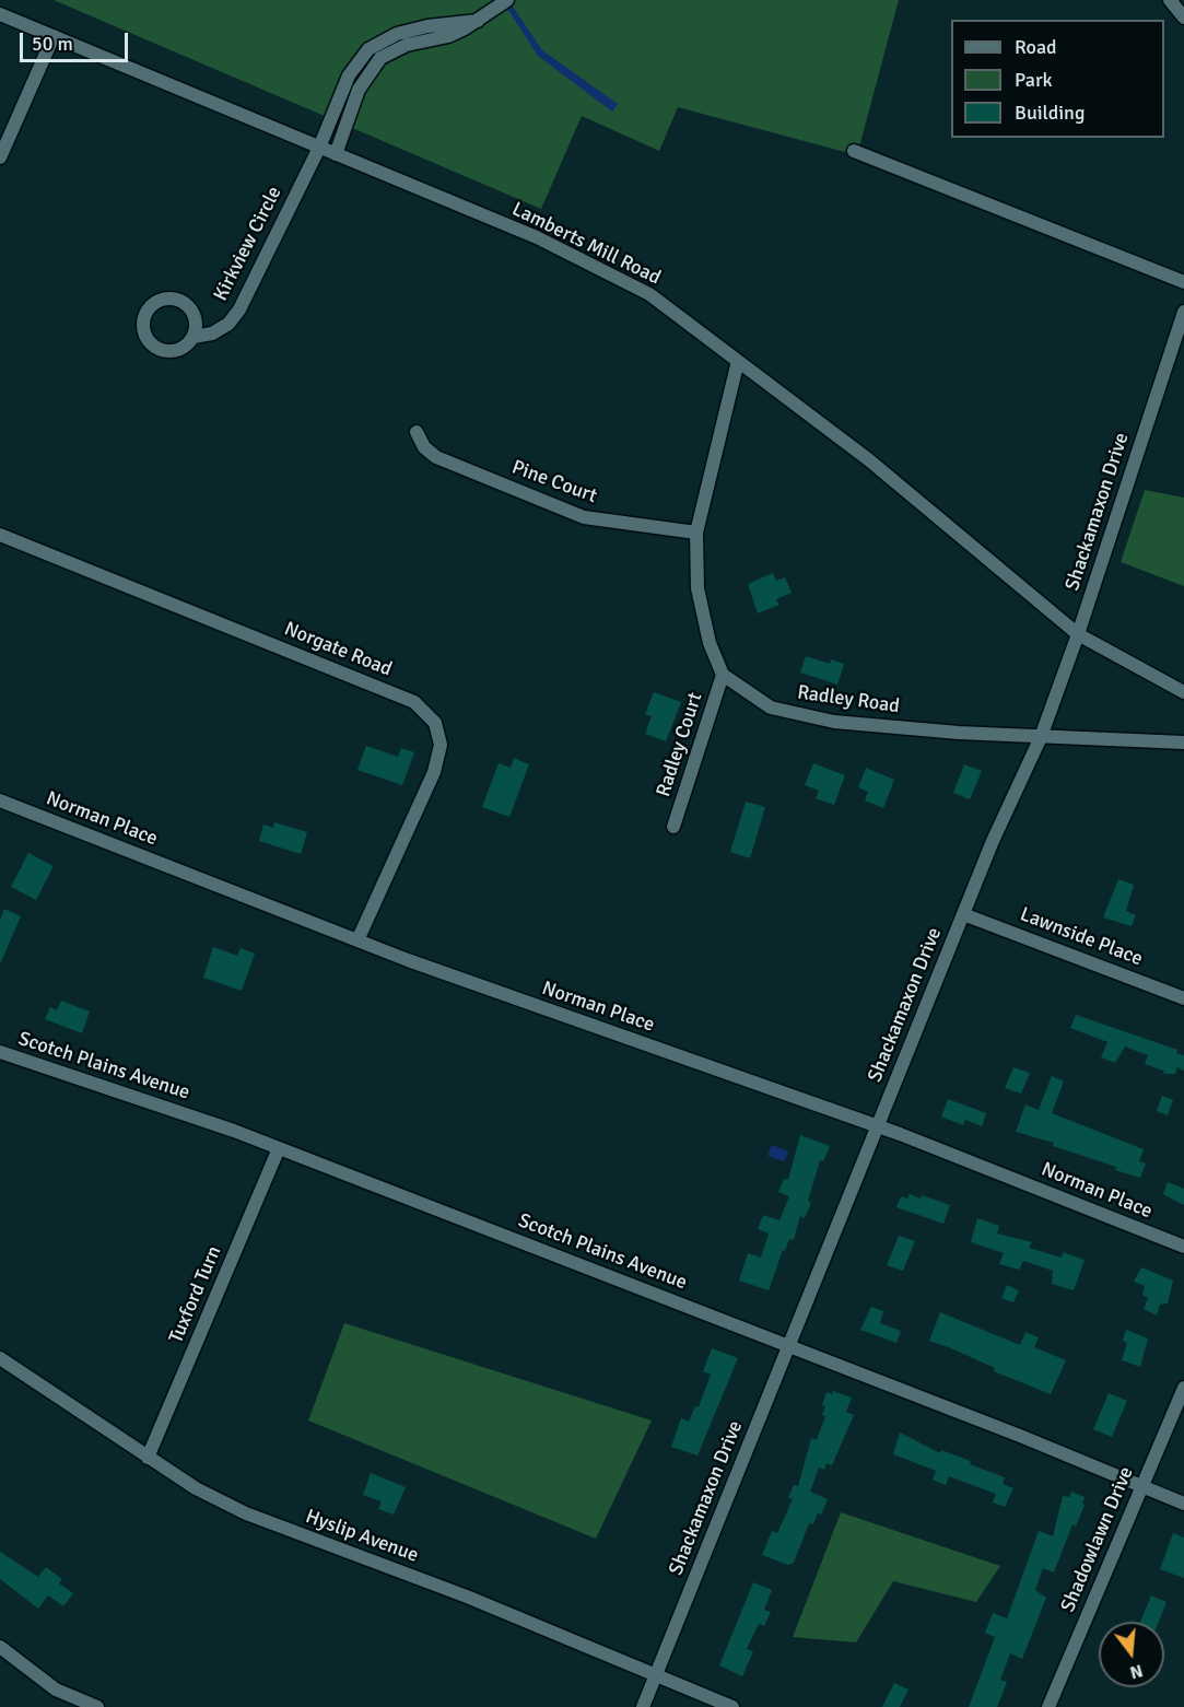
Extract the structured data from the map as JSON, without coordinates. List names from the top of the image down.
{
  "streets": {
    "street": [
      "Kirkview Circle",
      "Lamberts Mill Road",
      "Pine Court",
      "Shackamaxon Drive",
      "Norgate Road",
      "Radley Road",
      "Radley Court",
      "Norman Place",
      "Lawnside Place",
      "Scotch Plains Avenue",
      "Tuxford Turn",
      "Hyslip Avenue",
      "Shadowlawn Drive"
    ]
  },
  "crossings": [
    ["Kirkview Circle", "Lamberts Mill Road"],
    ["Lamberts Mill Road", "Shackamaxon Drive"],
    ["Shackamaxon Drive", "Radley Road"],
    ["Shackamaxon Drive", "Norman Place"],
    ["Shackamaxon Drive", "Lawnside Place"],
    ["Shackamaxon Drive", "Scotch Plains Avenue"],
    ["Shackamaxon Drive", "Hyslip Avenue"],
    ["Norgate Road", "Norman Place"],
    ["Radley Road", "Radley Court"],
    ["Scotch Plains Avenue", "Tuxford Turn"],
    ["Scotch Plains Avenue", "Shadowlawn Drive"],
    ["Tuxford Turn", "Hyslip Avenue"]
  ],
  "legend": ["Road", "Park", "Building"],
  "scale_bar": "50 m",
  "north": "bottom"
}
